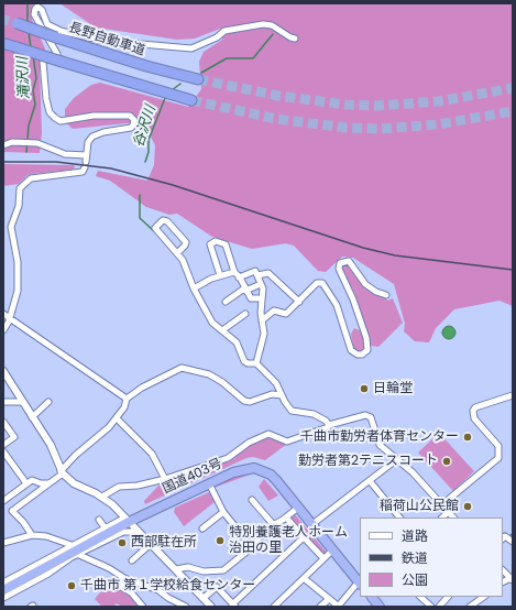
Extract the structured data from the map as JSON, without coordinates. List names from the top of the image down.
{
  "streets": {
    "highway": ["長野自動車道", "国道403号"]
  },
  "water": ["滝沢川", "谷沢川"],
  "places": [
    "日輪堂",
    "千曲市勤労者体育センター",
    "勤労者第2テニスコート",
    "稲荷山公民館",
    "特別養護老人ホーム 治田の里",
    "西部駐在所",
    "千曲市 第１学校給食センター"
  ],
  "legend": ["道路", "鉄道", "公園"]
}
